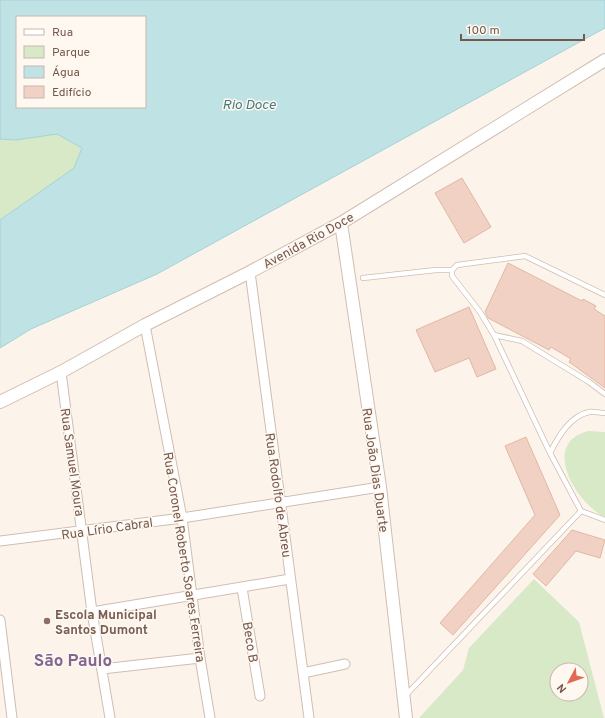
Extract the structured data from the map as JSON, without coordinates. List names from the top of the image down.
{
  "streets": {
    "street": [
      "Avenida Rio Doce",
      "Rua Samuel Moura",
      "Rua João Dias Duarte",
      "Rua Rodolfo de Abreu",
      "Rua Lírio Cabral",
      "Rua Coronel Roberto Soares Ferreira",
      "Beco B"
    ]
  },
  "crossings": [
    ["Avenida Rio Doce", "Rua Samuel Moura"],
    ["Avenida Rio Doce", "Rua João Dias Duarte"],
    ["Avenida Rio Doce", "Rua Rodolfo de Abreu"],
    ["Avenida Rio Doce", "Rua Coronel Roberto Soares Ferreira"],
    ["Rua Samuel Moura", "Rua Lírio Cabral"],
    ["Rua João Dias Duarte", "Rua Lírio Cabral"],
    ["Rua Rodolfo de Abreu", "Rua Lírio Cabral"],
    ["Rua Lírio Cabral", "Rua Coronel Roberto Soares Ferreira"]
  ],
  "districts": ["São Paulo"],
  "water": ["Rio Doce"],
  "places": ["Escola Municipal Santos Dumont"],
  "legend": [
    "Rua",
    "Parque",
    "Água",
    "Edifício"
  ],
  "scale_bar": "100 m",
  "north": "bottom left"
}
